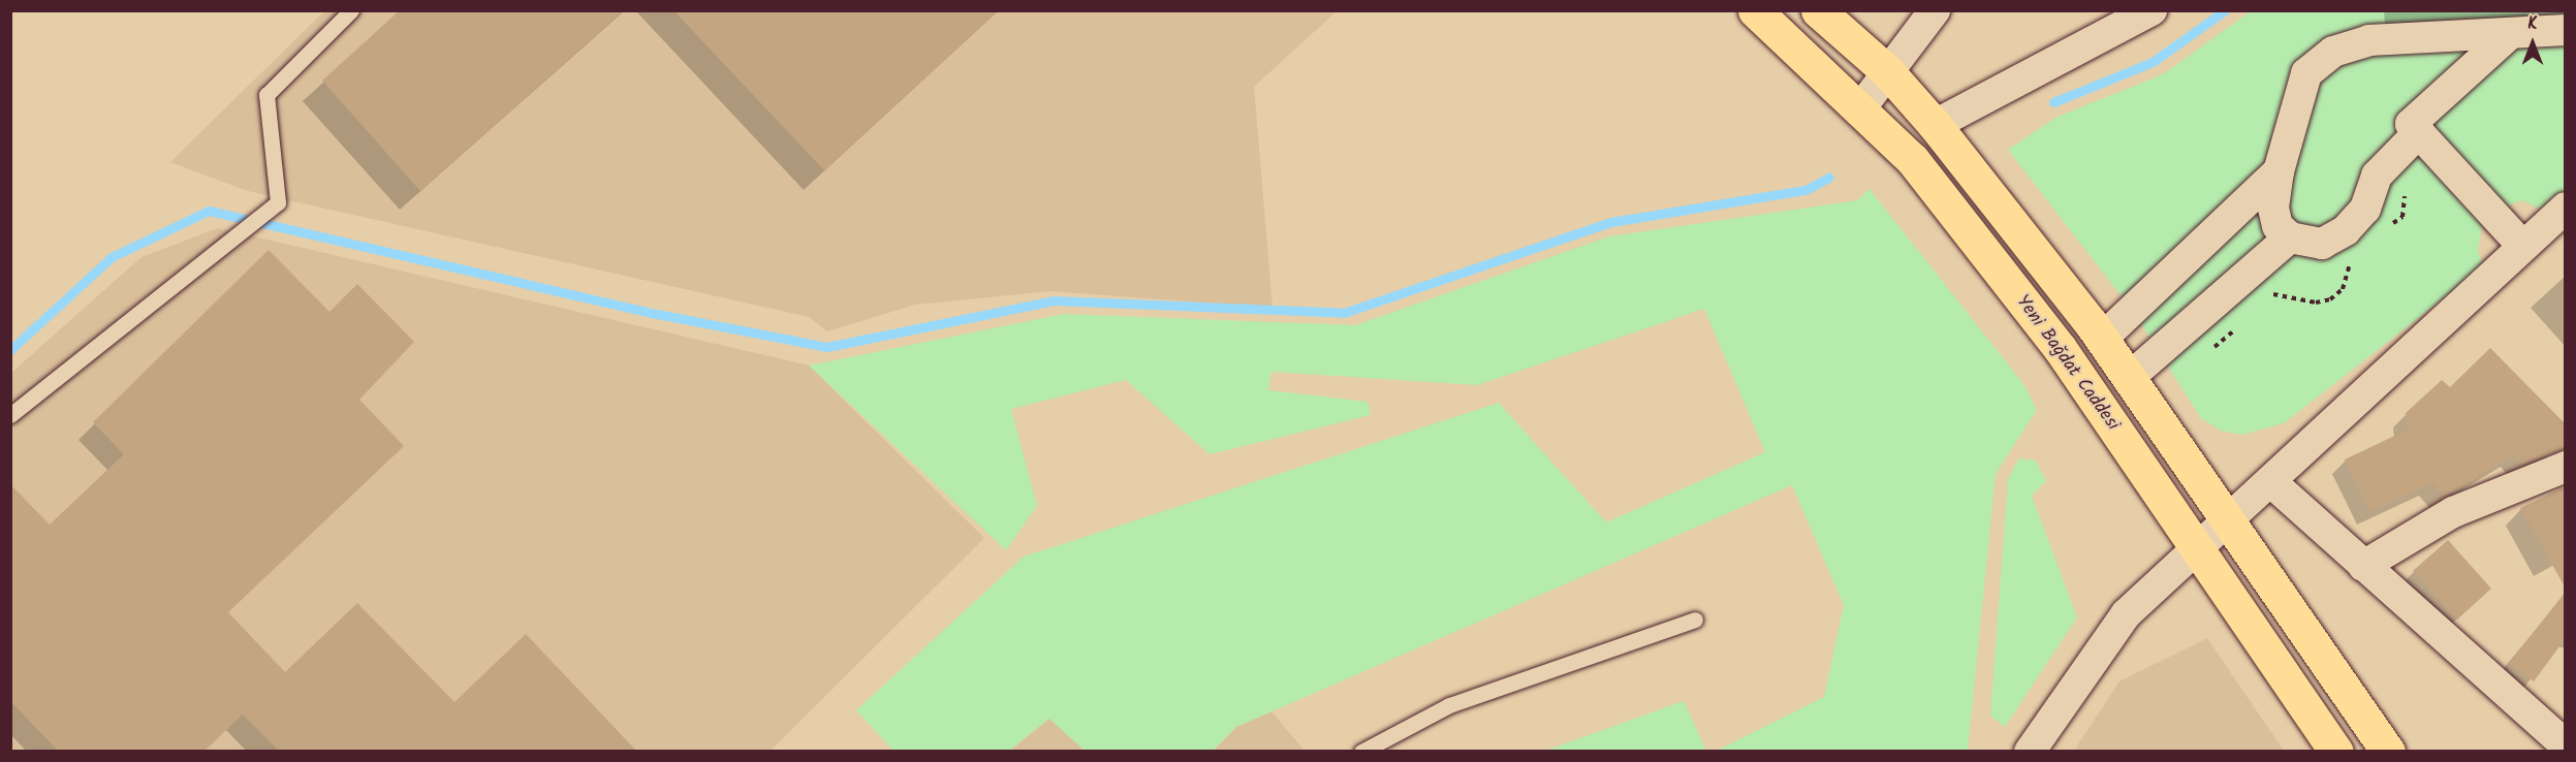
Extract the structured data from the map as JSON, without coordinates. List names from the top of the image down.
{
  "streets": {
    "main road": ["Yeni Bağdat Caddesi"]
  },
  "north": "top"
}
